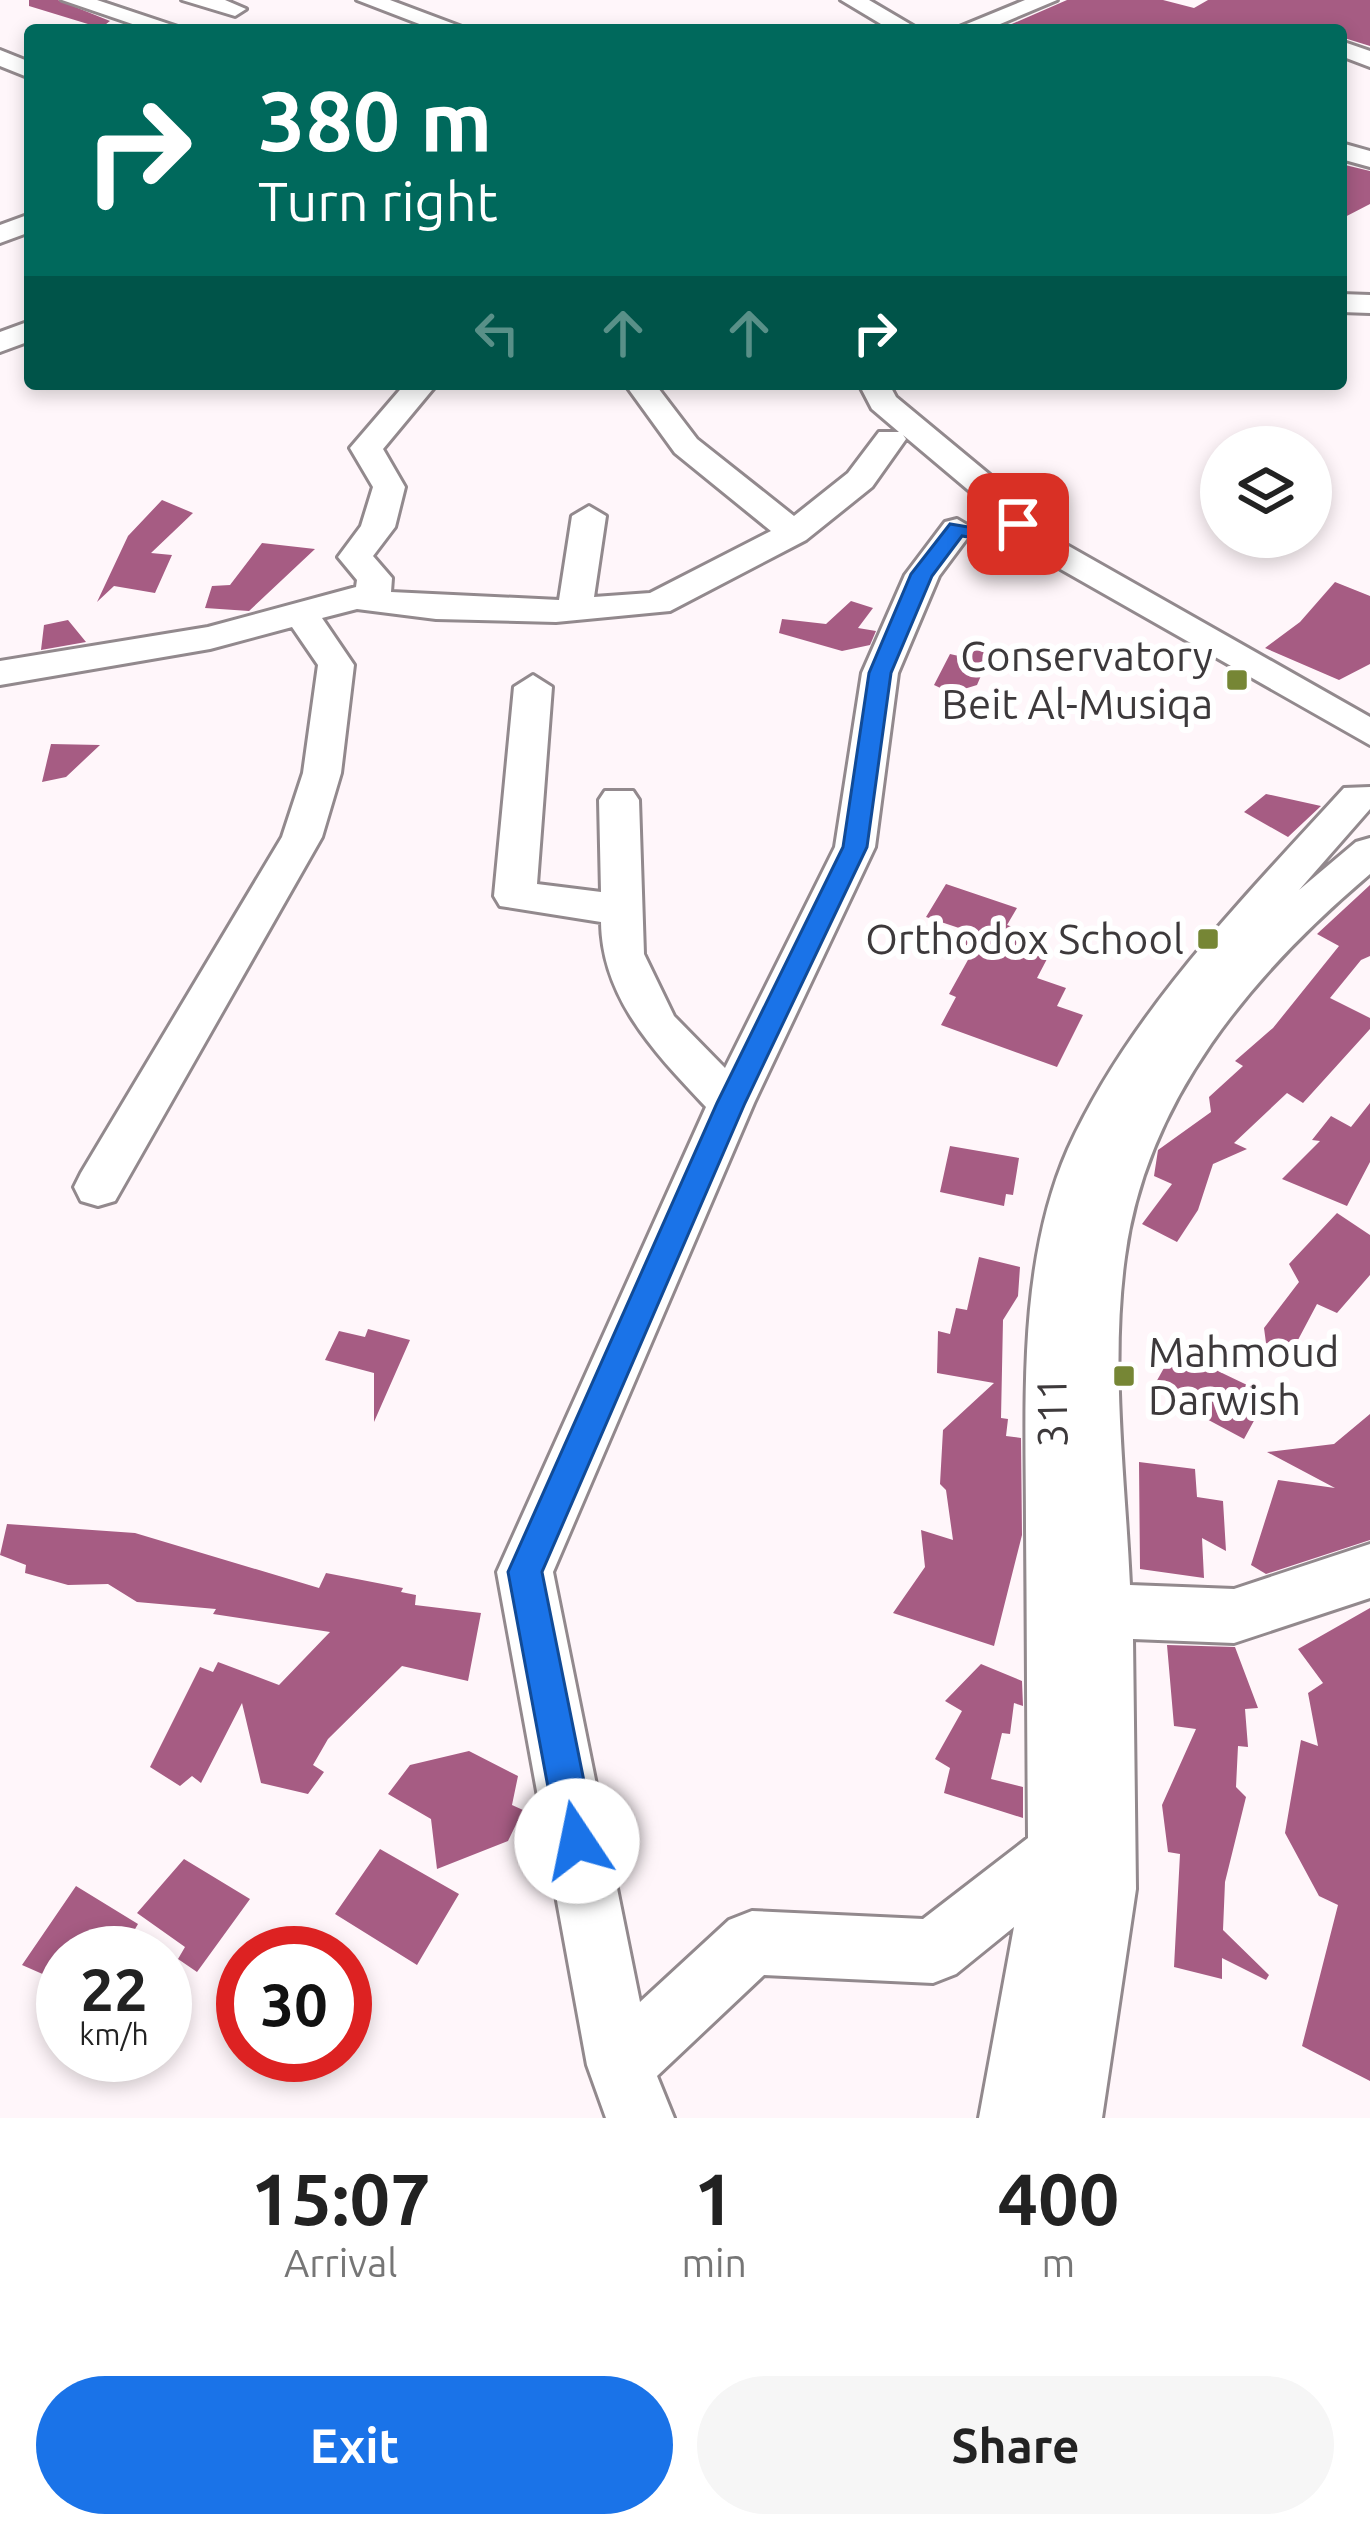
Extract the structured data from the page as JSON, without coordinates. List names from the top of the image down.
{
  "streets": {
    "street": ["311"]
  },
  "places": {
    "transit": ["Conservatory Beit Al-Musiqa", "Orthodox School", "Mahmoud Darwish"]
  },
  "page": {
    "turn": ["380 m", "Turn right"],
    "speed": "22 km/h",
    "limit": "30",
    "eta": [
      "15:07",
      "Arrival",
      "1",
      "min",
      "400",
      "m"
    ],
    "buttons": ["Exit", "Share"]
  }
}
